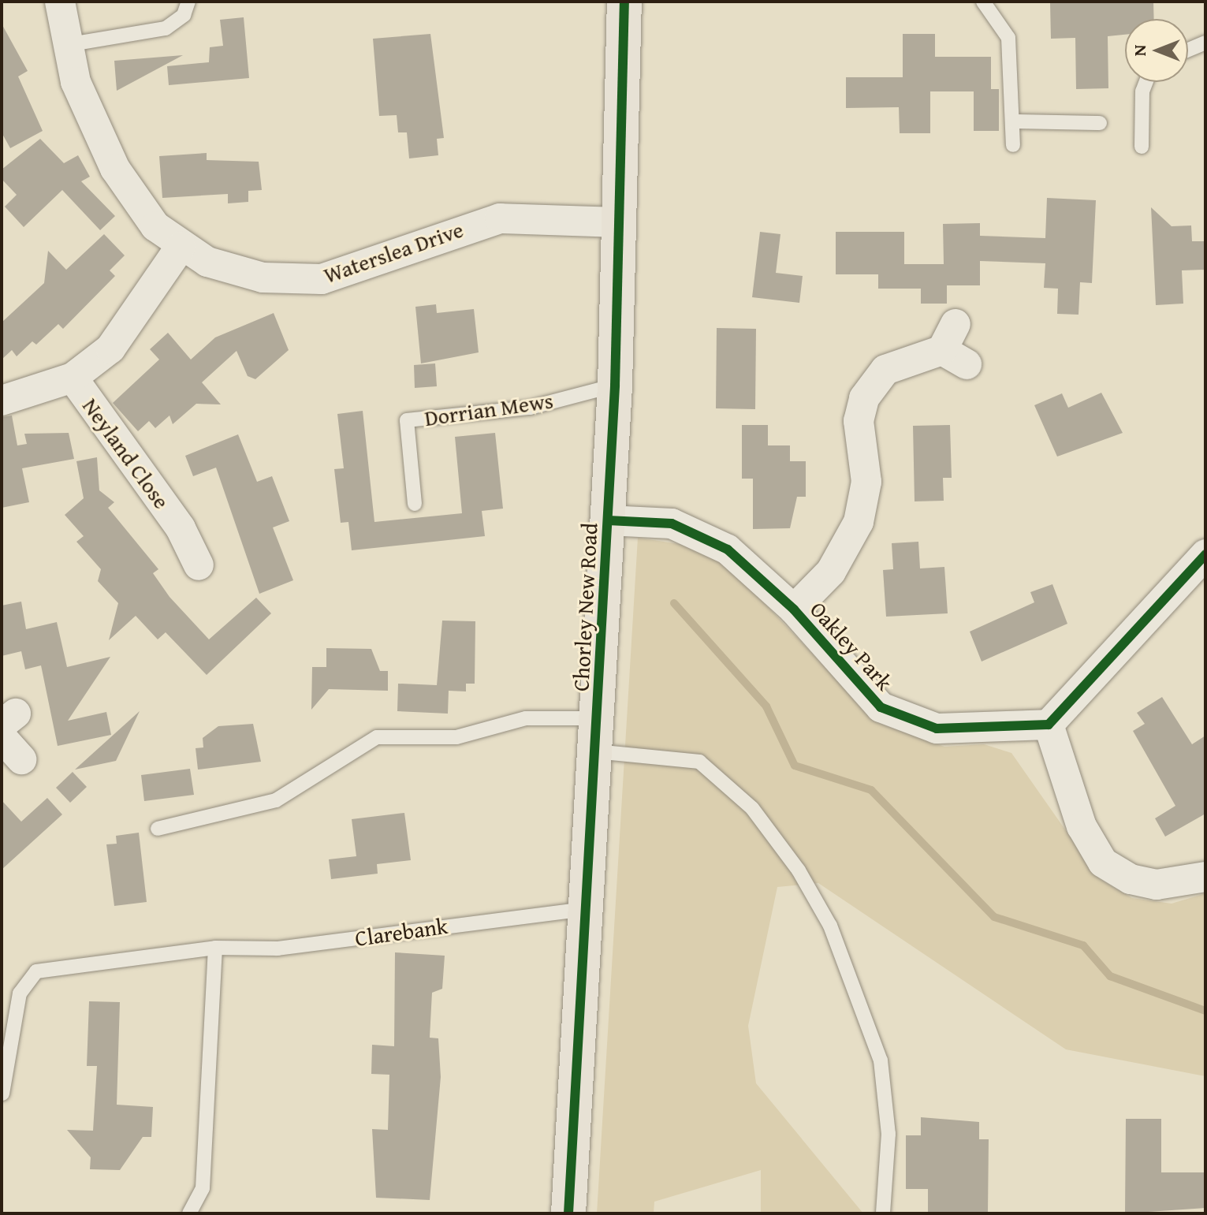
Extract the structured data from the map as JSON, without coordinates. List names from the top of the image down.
{
  "streets": {
    "main road": ["Chorley New Road"],
    "street": ["Waterslea Drive", "Neyland Close", "Oakley Park"],
    "lane": ["Dorrian Mews", "Clarebank"]
  },
  "crossings": [
    ["Waterslea Drive", "Chorley New Road"],
    ["Dorrian Mews", "Chorley New Road"],
    ["Chorley New Road", "Oakley Park"],
    ["Chorley New Road", "Clarebank"]
  ],
  "north": "left"
}
